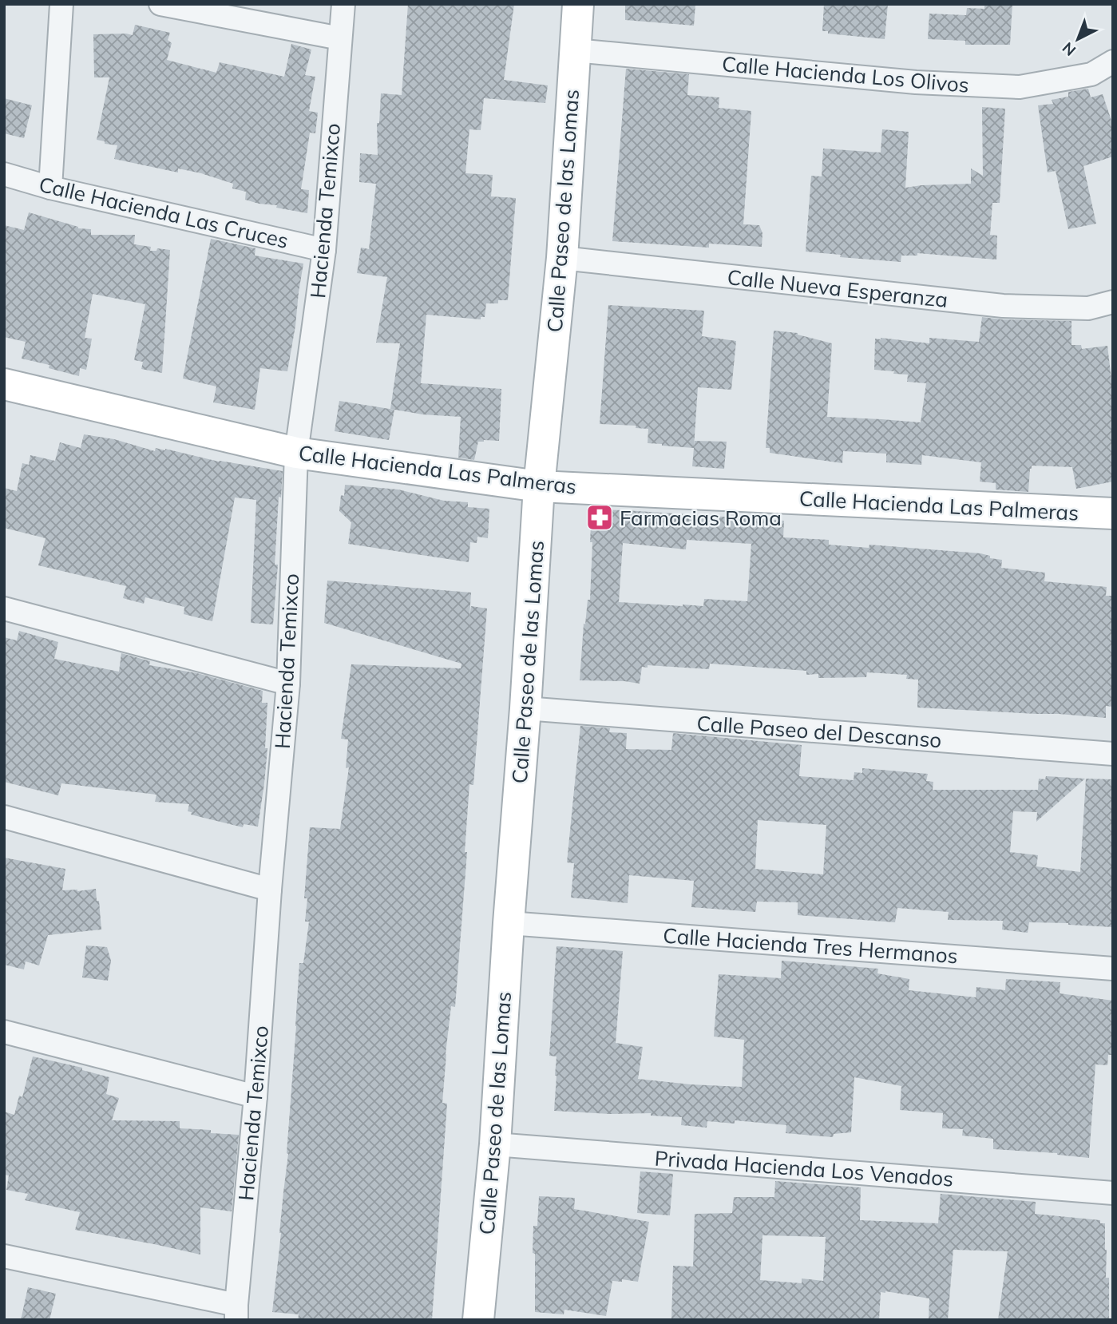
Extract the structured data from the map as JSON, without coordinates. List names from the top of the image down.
{
  "streets": {
    "main road": ["Calle Paseo de las Lomas", "Calle Hacienda Las Palmeras"],
    "street": [
      "Calle Hacienda Los Olivos",
      "Hacienda Temixco",
      "Calle Hacienda Las Cruces",
      "Calle Nueva Esperanza",
      "Calle Paseo del Descanso",
      "Calle Hacienda Tres Hermanos",
      "Privada Hacienda Los Venados"
    ]
  },
  "crossings": [
    ["Calle Hacienda Los Olivos", "Calle Paseo de las Lomas"],
    ["Hacienda Temixco", "Calle Hacienda Las Cruces"],
    ["Hacienda Temixco", "Calle Hacienda Las Palmeras"],
    ["Calle Paseo de las Lomas", "Calle Nueva Esperanza"],
    ["Calle Paseo de las Lomas", "Calle Hacienda Las Palmeras"],
    ["Calle Paseo de las Lomas", "Calle Paseo del Descanso"],
    ["Calle Paseo de las Lomas", "Calle Hacienda Tres Hermanos"],
    ["Calle Paseo de las Lomas", "Privada Hacienda Los Venados"]
  ],
  "places": {
    "pharmacy": ["Farmacias Roma"]
  },
  "north": "bottom left"
}
